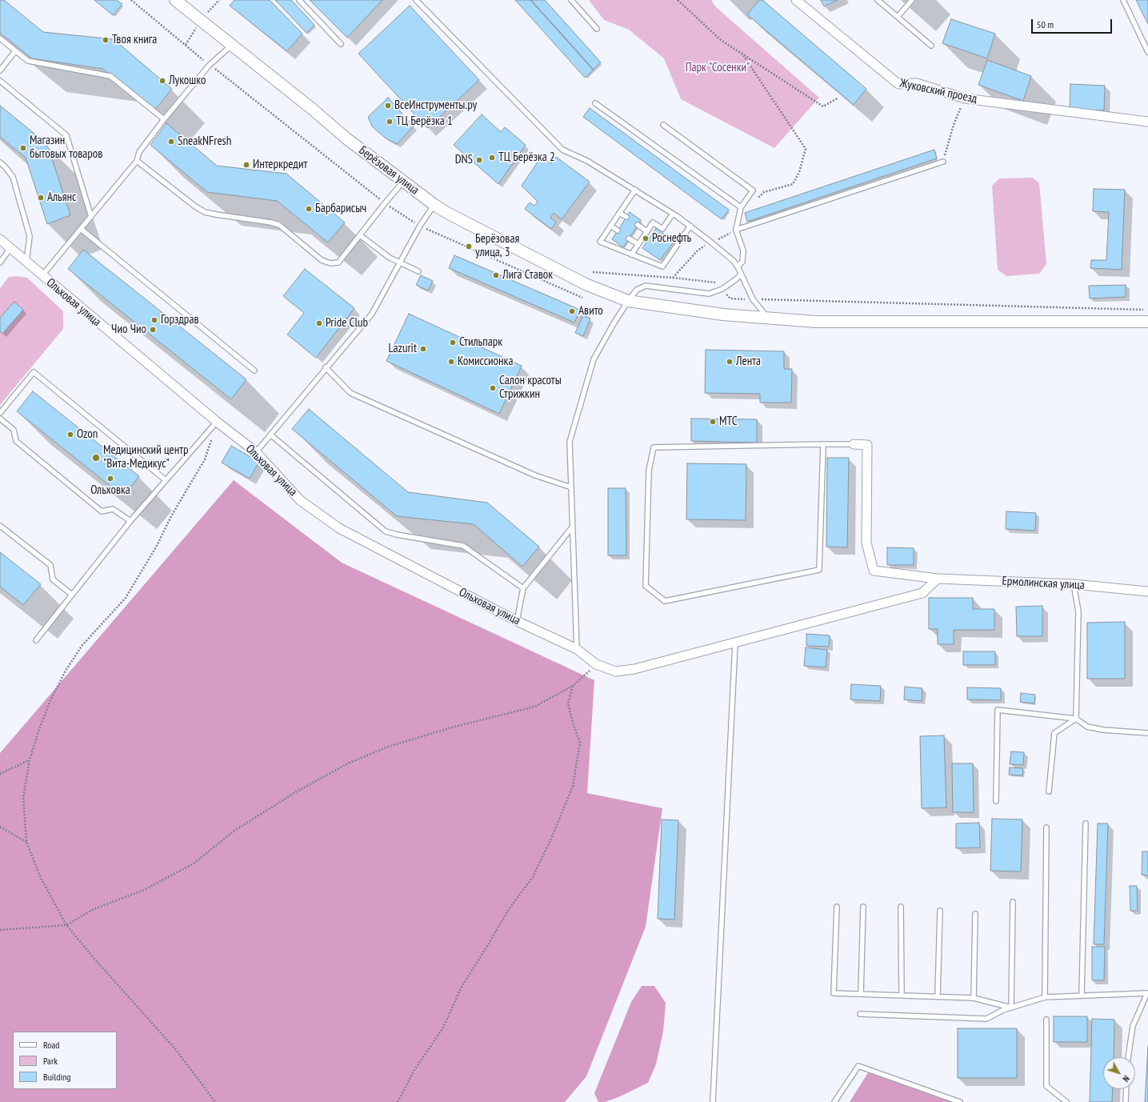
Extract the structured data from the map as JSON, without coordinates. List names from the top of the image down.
{
  "streets": {
    "street": [
      "Жуковский проезд",
      "Берёзовая улица",
      "Ольховая улица",
      "Ермолинская улица"
    ]
  },
  "crossings": [
    ["Ольховая улица", "Ермолинская улица"]
  ],
  "parks": ["Парк \"Сосенки\""],
  "places": [
    "Твоя книга",
    "Лукошко",
    "ВсеИнструменты.ру",
    "ТЦ Берёзка 1",
    "SneakNFresh",
    "Магазин бытовых товаров",
    "ТЦ Берёзка 2",
    "DNS",
    "Интеркредит",
    "Альянс",
    "Барбарисыч",
    "Роснефть",
    "Берёзовая улица, 3",
    "Лига Ставок",
    "Авито",
    "Горздрав",
    "Pride Club",
    "Чио Чио",
    "Стильпарк",
    "Lazurit",
    "Комиссионка",
    "Лента",
    "Салон красоты Стрижкин",
    "МТС",
    "Ozon",
    "Медицинский центр \"Вита-Медикус\"",
    "Ольховка"
  ],
  "legend": ["Road", "Park", "Building"],
  "scale_bar": "50 m",
  "north": "bottom right"
}
